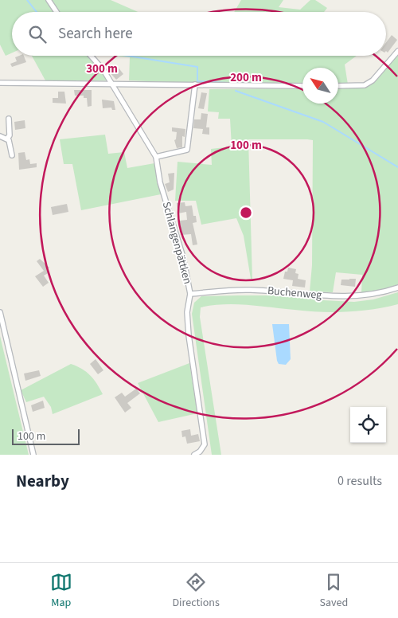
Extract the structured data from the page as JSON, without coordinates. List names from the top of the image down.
{
  "streets": {
    "street": ["Schlangenpättken", "Buchenweg"]
  },
  "crossings": [
    ["Schlangenpättken", "Buchenweg"]
  ],
  "scale_bar": "100 m",
  "north": "top left",
  "page": {
    "search": "Search here",
    "scale": "100 m",
    "heading": ["Nearby", "0 results"],
    "nav": ["Map", "Directions", "Saved"]
  },
  "rings": ["300 m", "200 m", "100 m"]
}
